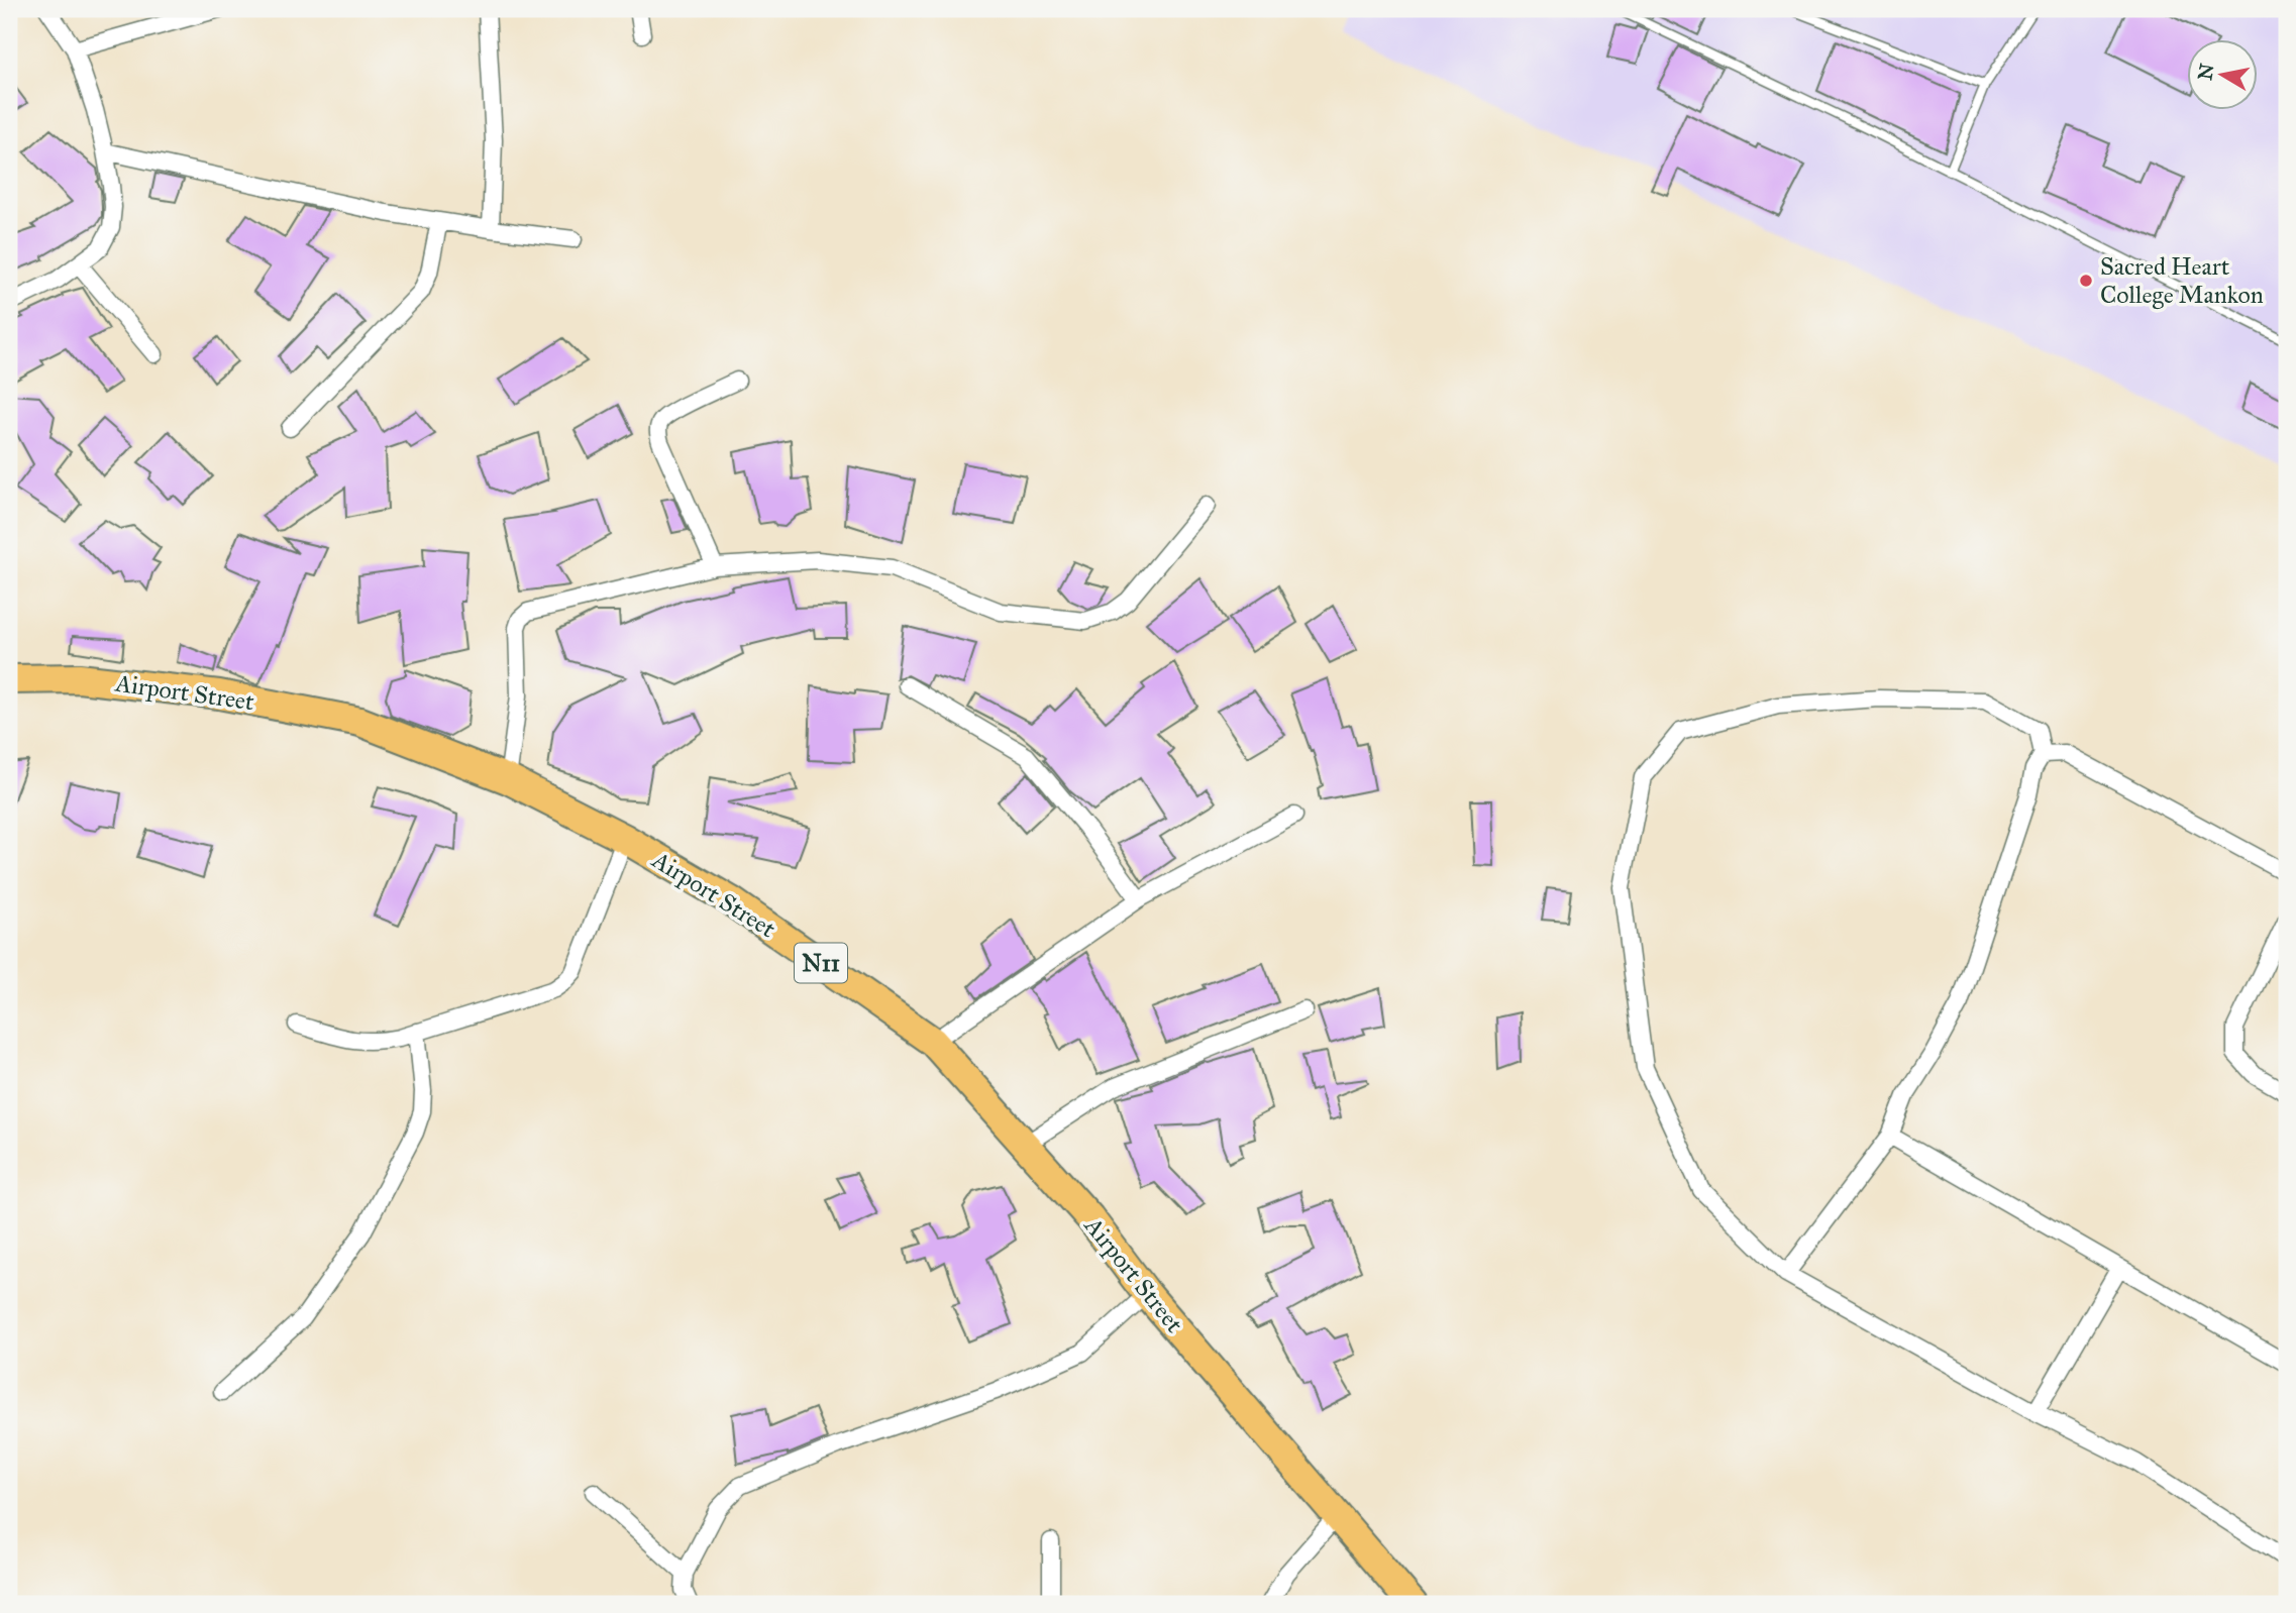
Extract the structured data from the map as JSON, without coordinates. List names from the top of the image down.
{
  "streets": {
    "highway": ["Airport Street", "N11"]
  },
  "places": ["Sacred Heart College Mankon"],
  "north": "left"
}
